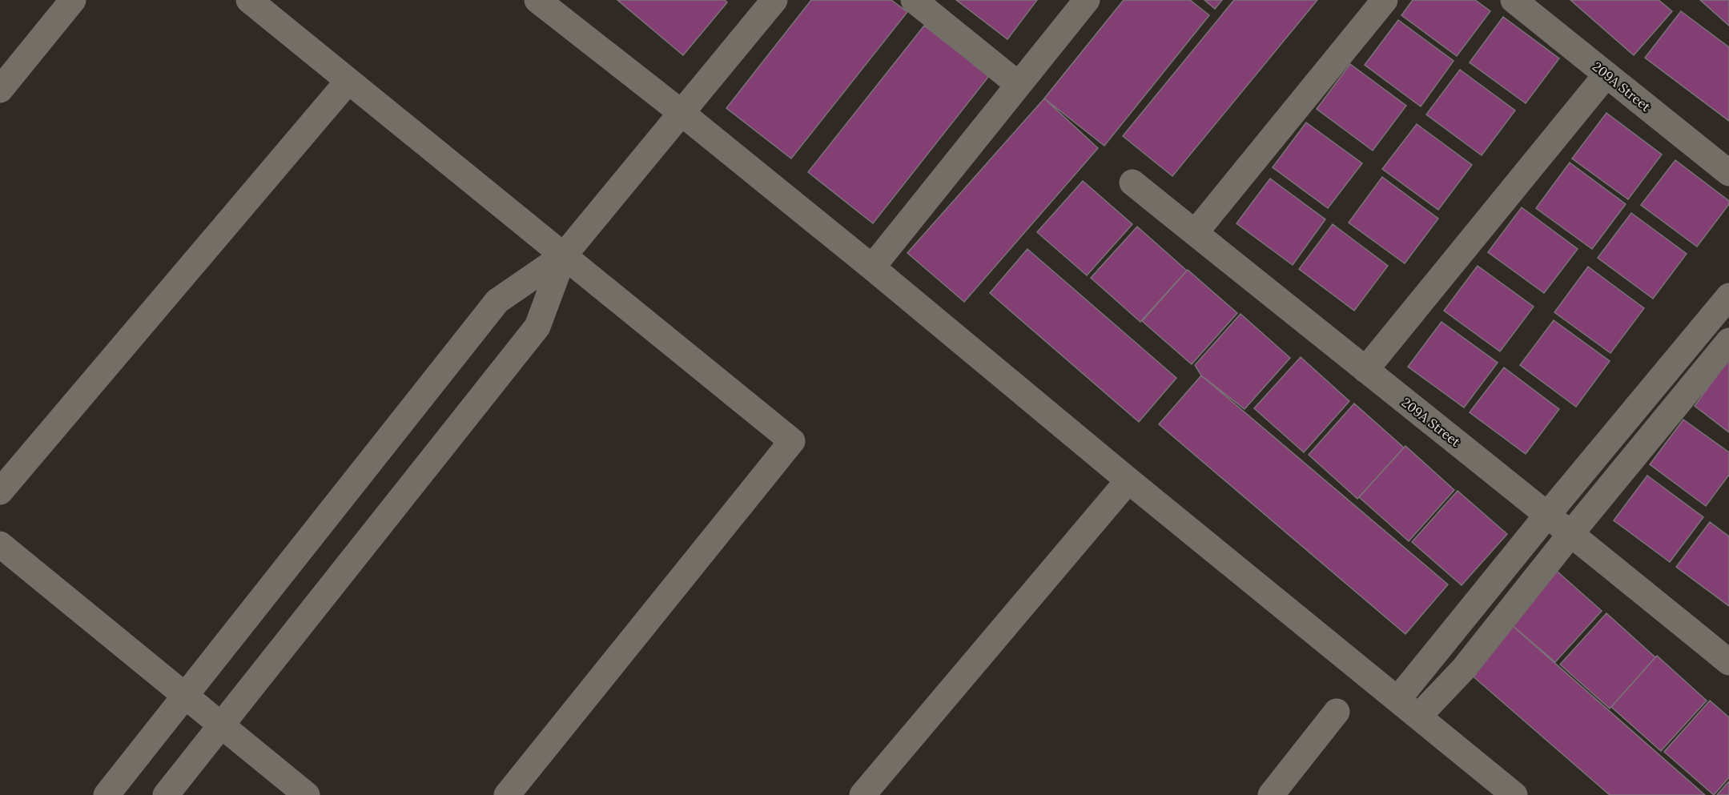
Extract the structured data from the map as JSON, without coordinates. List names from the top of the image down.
{
  "streets": {
    "street": ["209A Street"]
  }
}
